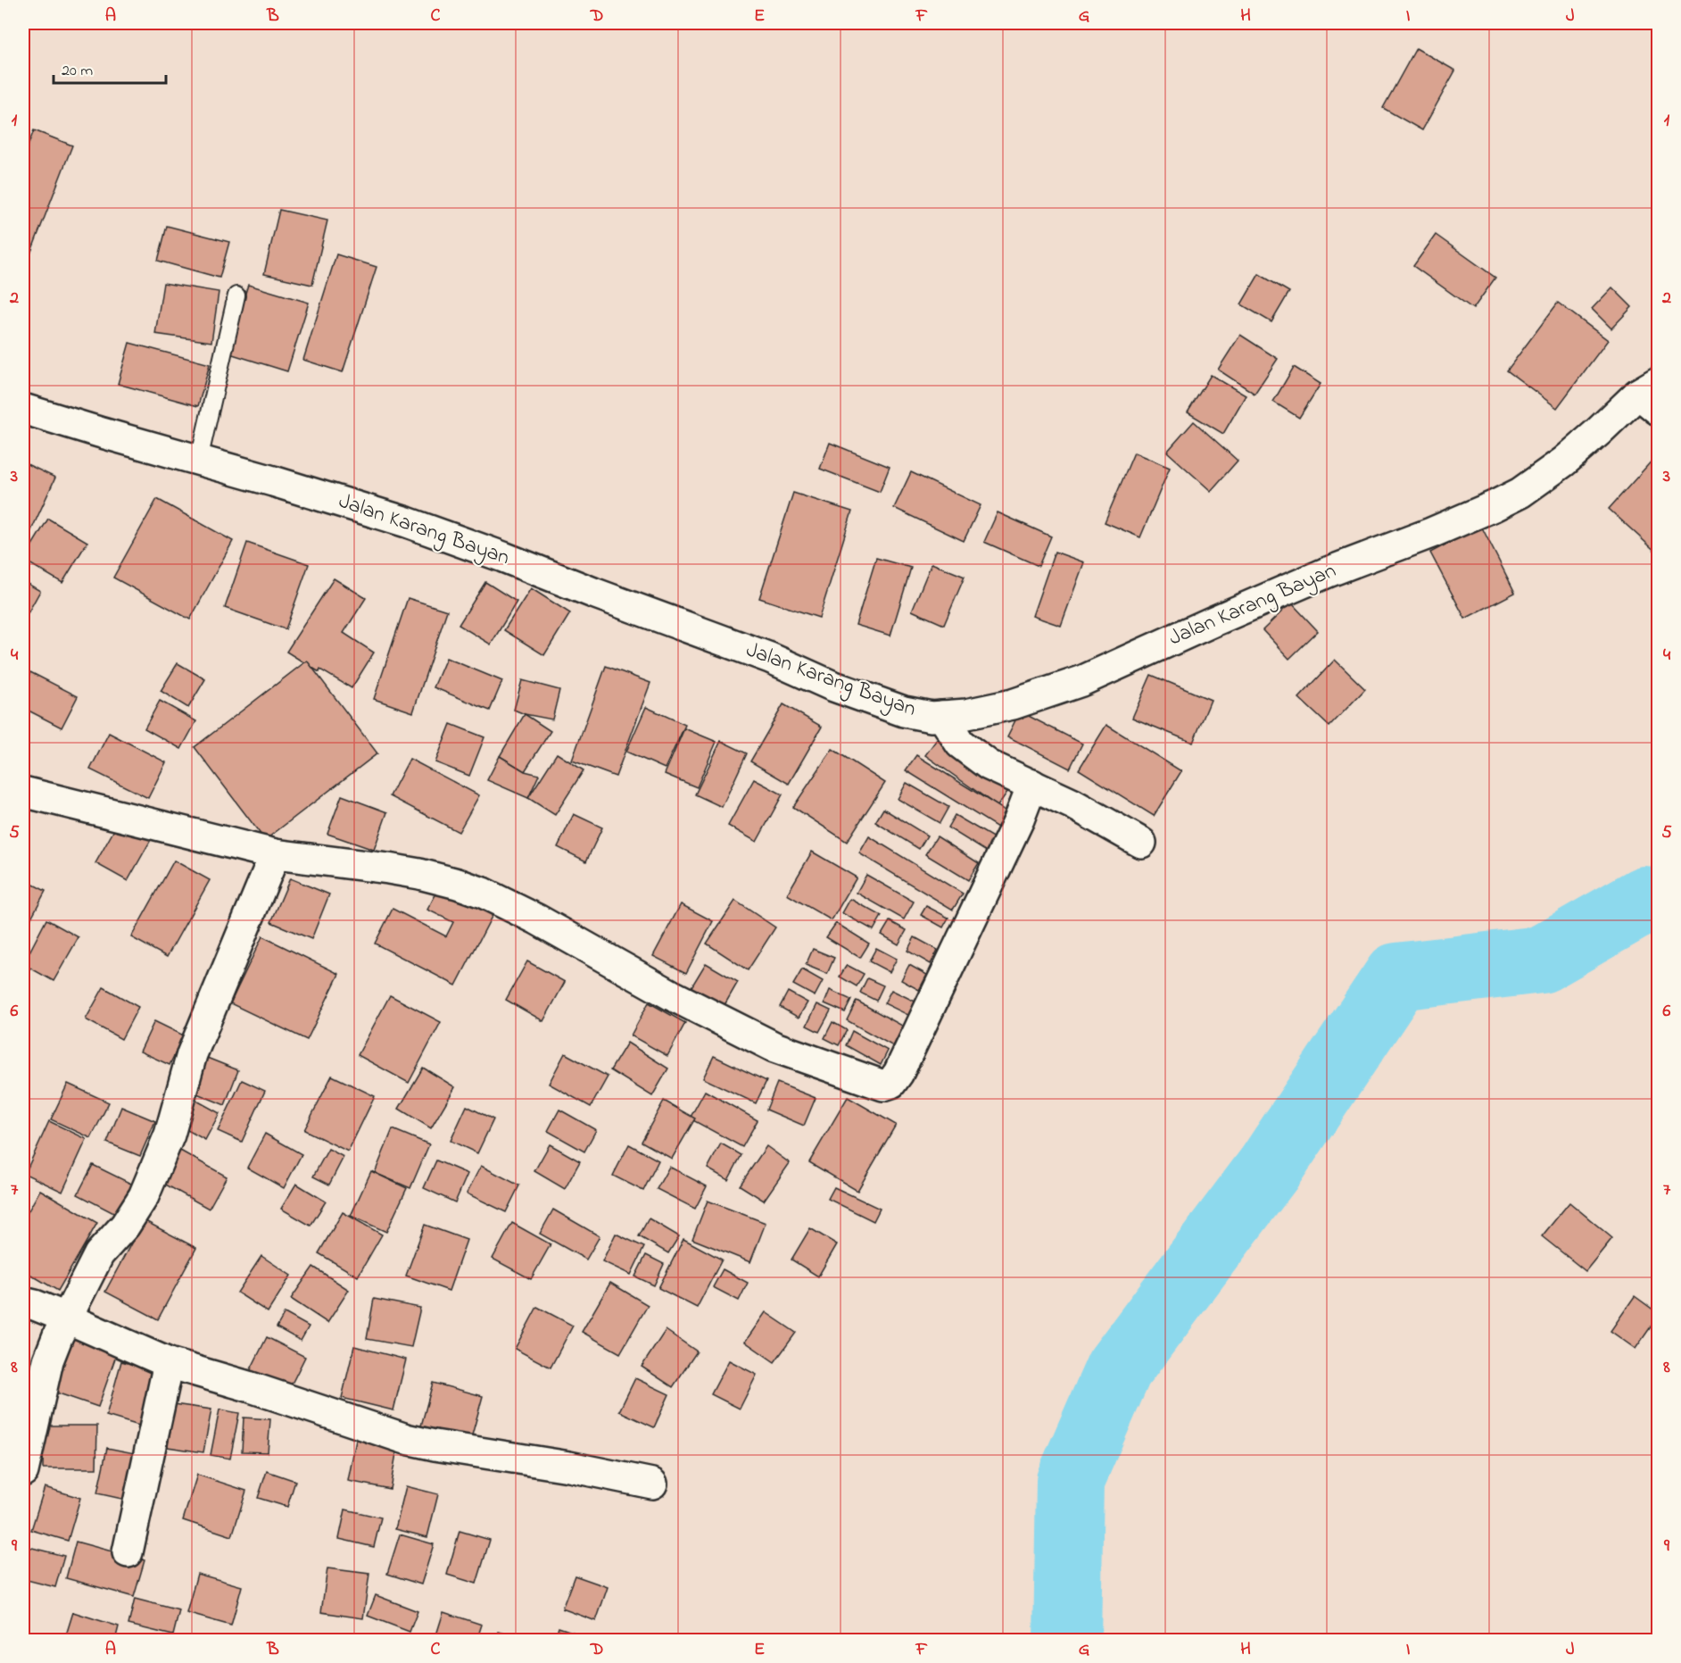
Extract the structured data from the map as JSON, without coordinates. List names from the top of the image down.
{
  "streets": {
    "street": ["Jalan Karang Bayan"]
  },
  "scale_bar": "20 m",
  "grid": {
    "columns": [
      "A",
      "B",
      "C",
      "D",
      "E",
      "F",
      "G",
      "H",
      "I",
      "J"
    ],
    "rows": [
      "1",
      "2",
      "3",
      "4",
      "5",
      "6",
      "7",
      "8",
      "9"
    ]
  }
}
